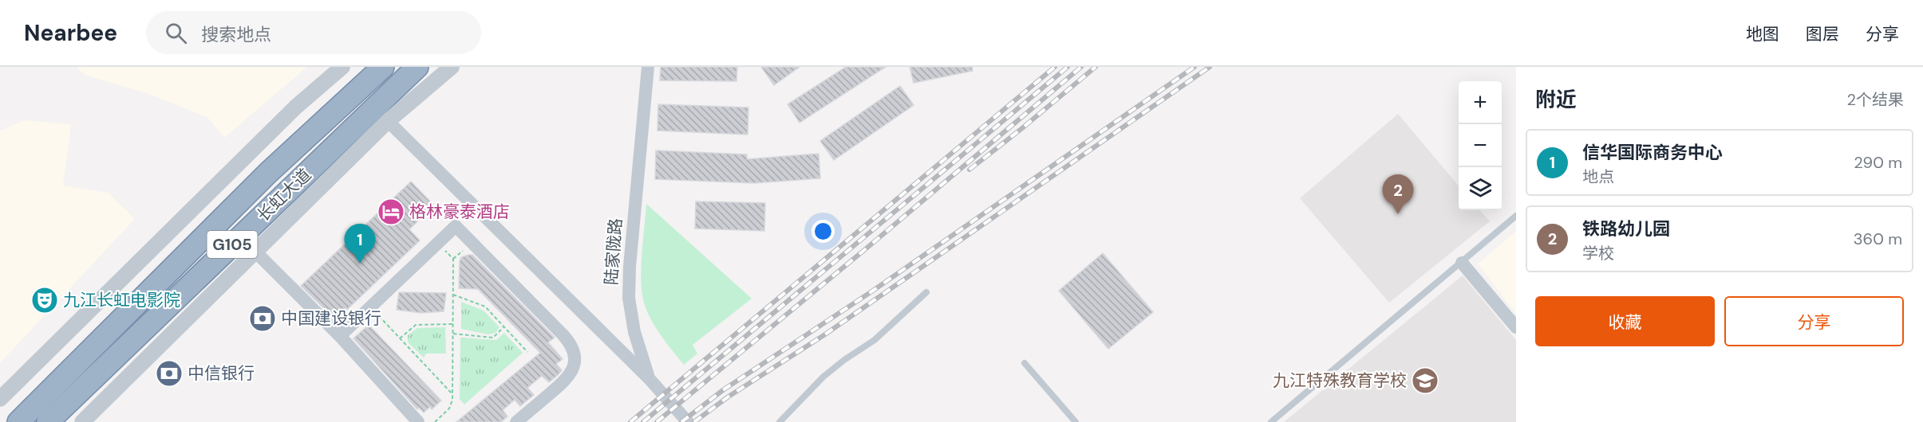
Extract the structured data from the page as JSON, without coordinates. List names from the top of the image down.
{
  "streets": {
    "highway": ["长虹大道", "G105"],
    "street": ["陆家陇路"]
  },
  "places": {
    "hotel": ["格林豪泰酒店"],
    "theatre": ["九江长虹电影院"],
    "bank": ["中国建设银行", "中信银行"],
    "school or university": ["九江特殊教育学校"]
  },
  "page": {
    "header": "Nearbee",
    "search": "搜索地点",
    "nav": ["地图", "图层", "分享"],
    "heading": ["附近", "2个结果"],
    "map_buttons": ["+", "−"],
    "list": [
      {
        "mark": "1",
        "name": "信华国际商务中心",
        "note": "地点",
        "value": "290 m"
      },
      {
        "mark": "2",
        "name": "铁路幼儿园",
        "note": "学校",
        "value": "360 m"
      }
    ],
    "pins": ["2", "1"],
    "buttons": ["收藏", "分享"]
  }
}
